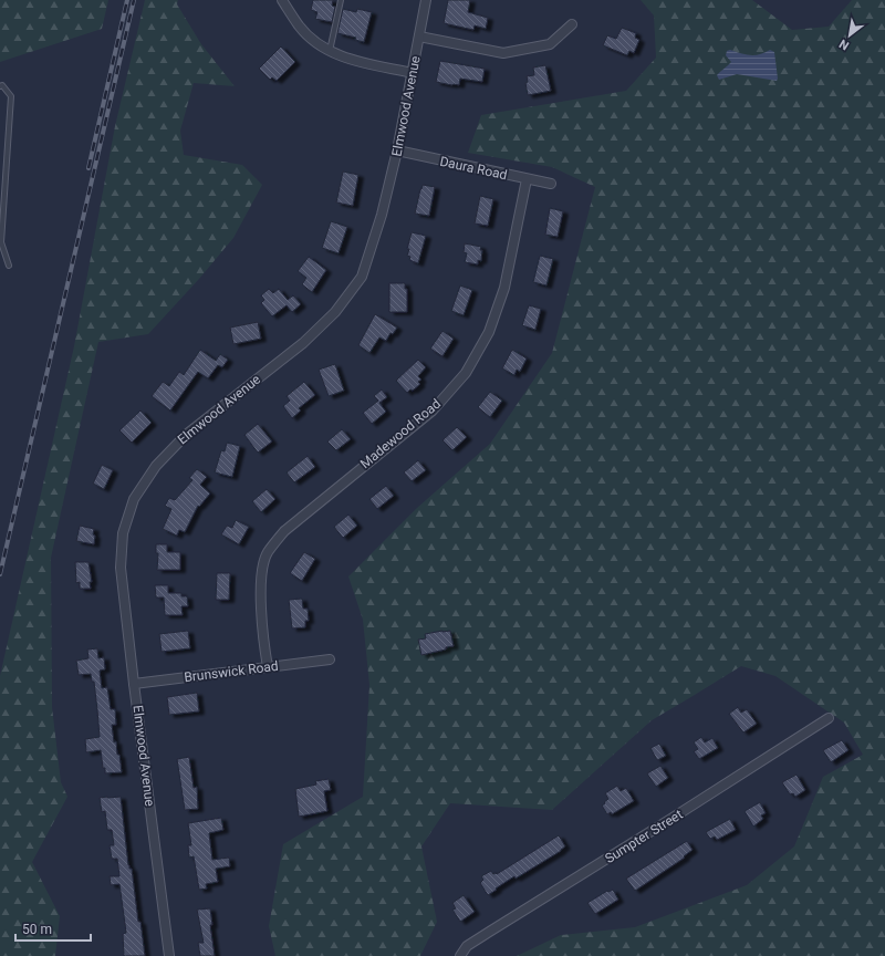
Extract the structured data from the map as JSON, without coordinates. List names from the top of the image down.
{
  "streets": {
    "street": [
      "Elmwood Avenue",
      "Daura Road",
      "Madewood Road",
      "Brunswick Road",
      "Sumpter Street"
    ]
  },
  "crossings": [
    ["Elmwood Avenue", "Daura Road"],
    ["Elmwood Avenue", "Brunswick Road"],
    ["Daura Road", "Madewood Road"],
    ["Madewood Road", "Brunswick Road"]
  ],
  "scale_bar": "50 m",
  "north": "bottom left"
}
